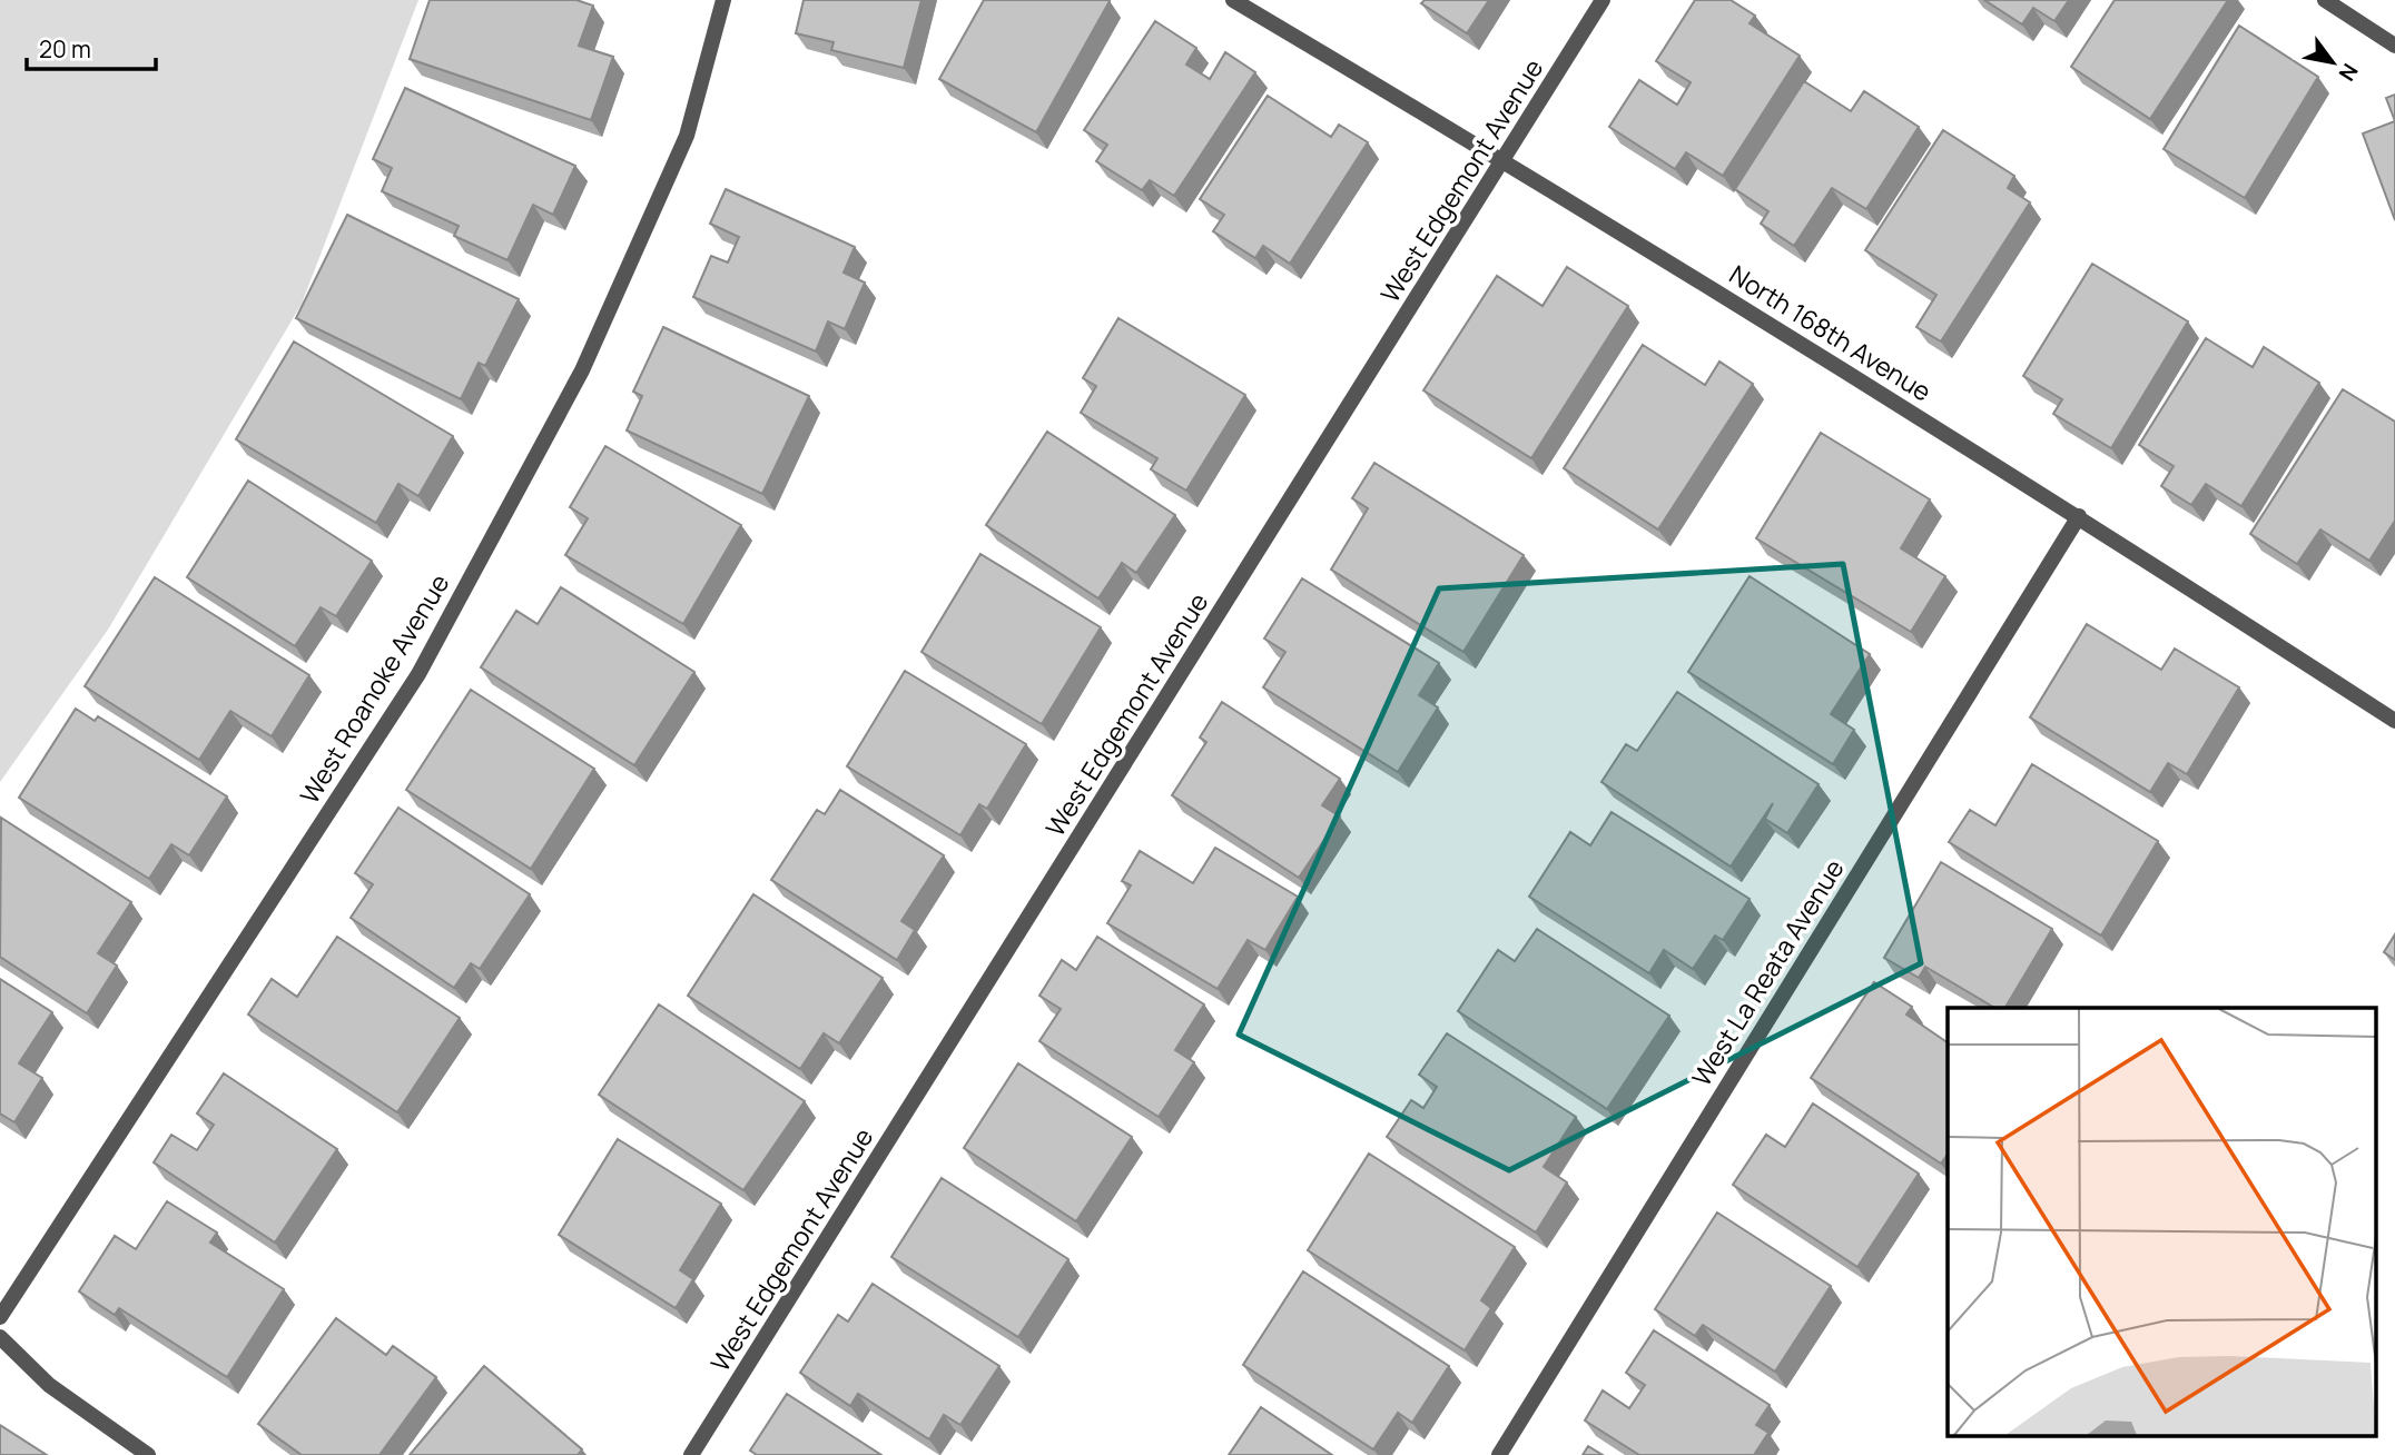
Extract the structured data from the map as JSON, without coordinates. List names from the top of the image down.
{
  "streets": {
    "street": [
      "West Edgemont Avenue",
      "North 168th Avenue",
      "West Roanoke Avenue",
      "West La Reata Avenue"
    ]
  },
  "crossings": [
    ["West Edgemont Avenue", "North 168th Avenue"],
    ["North 168th Avenue", "West La Reata Avenue"]
  ],
  "scale_bar": "20 m",
  "north": "bottom right"
}
